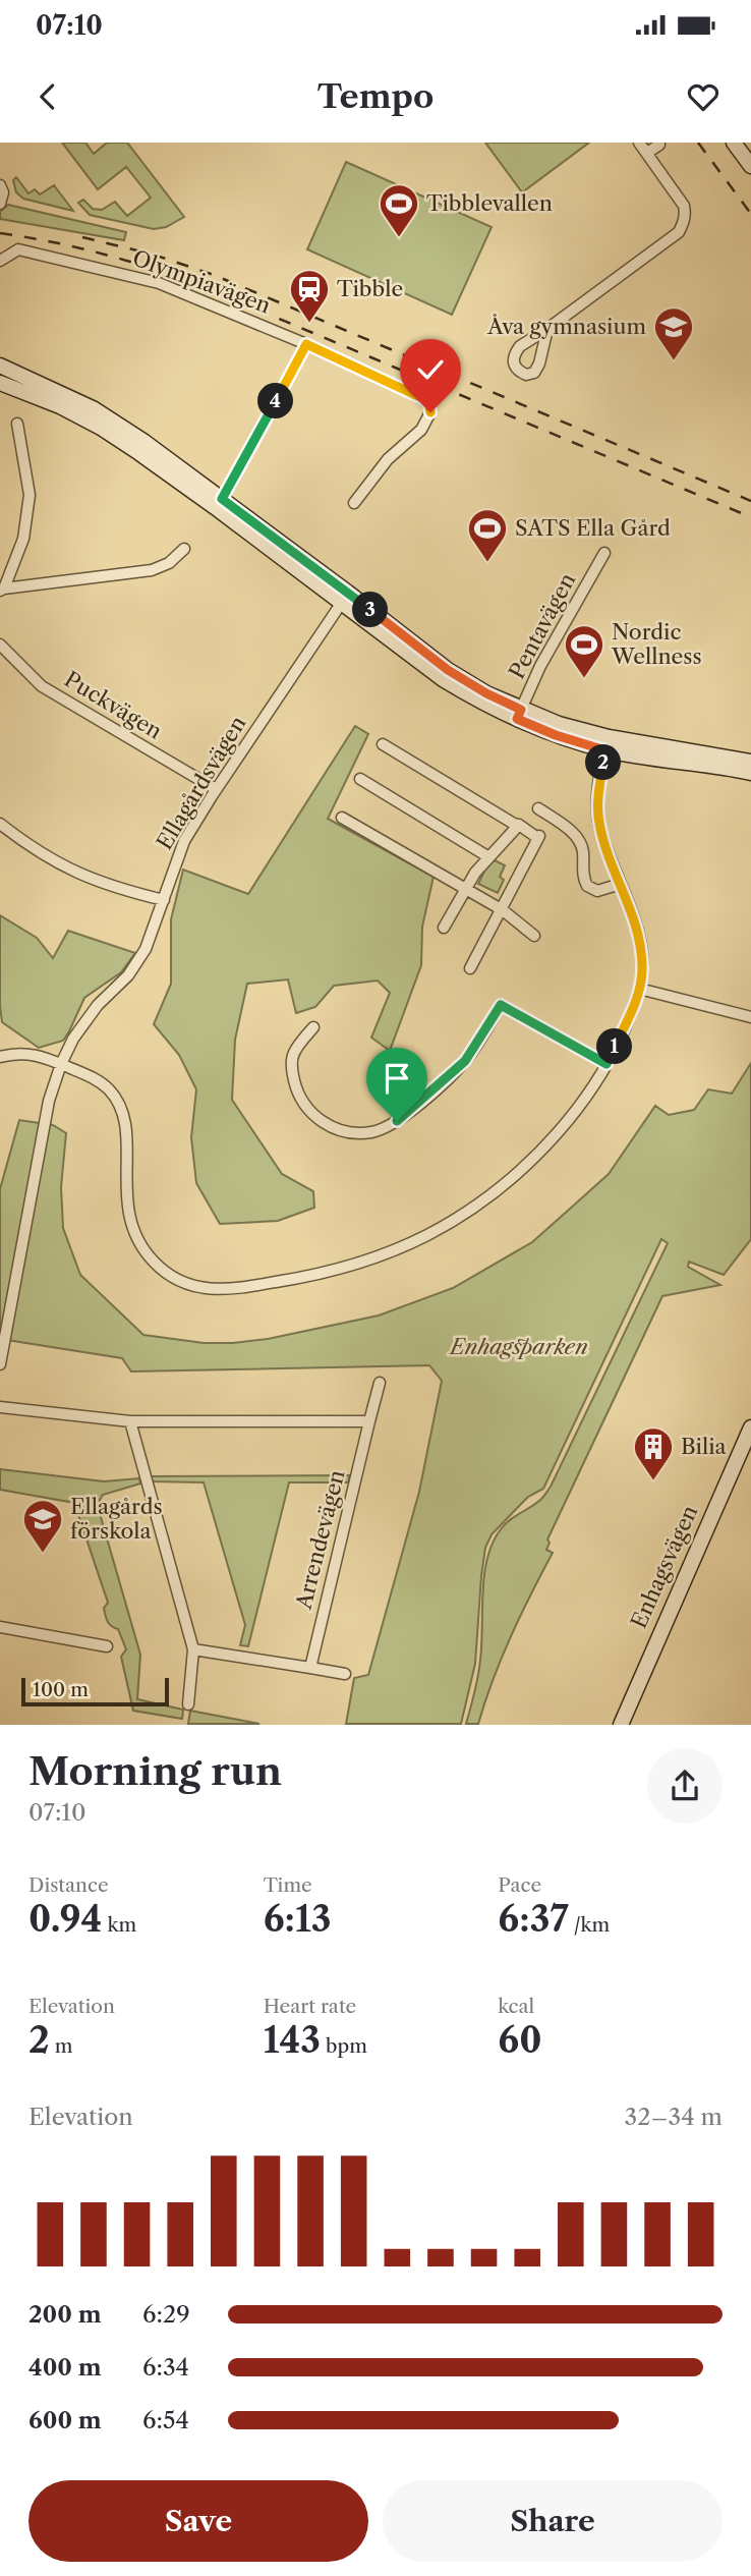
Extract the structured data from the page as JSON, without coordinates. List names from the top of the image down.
{
  "streets": {
    "main road": ["Enhagsvägen"],
    "street": [
      "Olympiavägen",
      "Pentavägen",
      "Puckvägen",
      "Ellagårdsvägen",
      "Arrendevägen"
    ]
  },
  "crossings": [
    ["Puckvägen", "Ellagårdsvägen"]
  ],
  "parks": ["Enhagsparken"],
  "places": {
    "sports": ["Tibblevallen", "SATS Ella Gård", "Nordic Wellness"],
    "station": ["Tibble"],
    "school or university": ["Åva gymnasium", "Ellagårds förskola"],
    "building": ["Bilia"]
  },
  "scale_bar": "100 m",
  "page": {
    "status": "07:10",
    "header": "Tempo",
    "pins": [
      "4",
      "3",
      "2",
      "1"
    ],
    "scale": "100 m",
    "heading": ["Morning run", "07:10"],
    "stats": [
      ["Distance", "0.94 km"],
      ["Time", "6:13"],
      ["Pace", "6:37 /km"],
      ["Elevation", "2 m"],
      ["Heart rate", "143 bpm"],
      ["kcal", "60"]
    ],
    "chart": ["Elevation", "32–34 m"],
    "list": [
      {
        "name": "200 m",
        "note": "6:29"
      },
      {
        "name": "400 m",
        "note": "6:34"
      },
      {
        "name": "600 m",
        "note": "6:54"
      }
    ],
    "buttons": ["Save", "Share"]
  }
}
